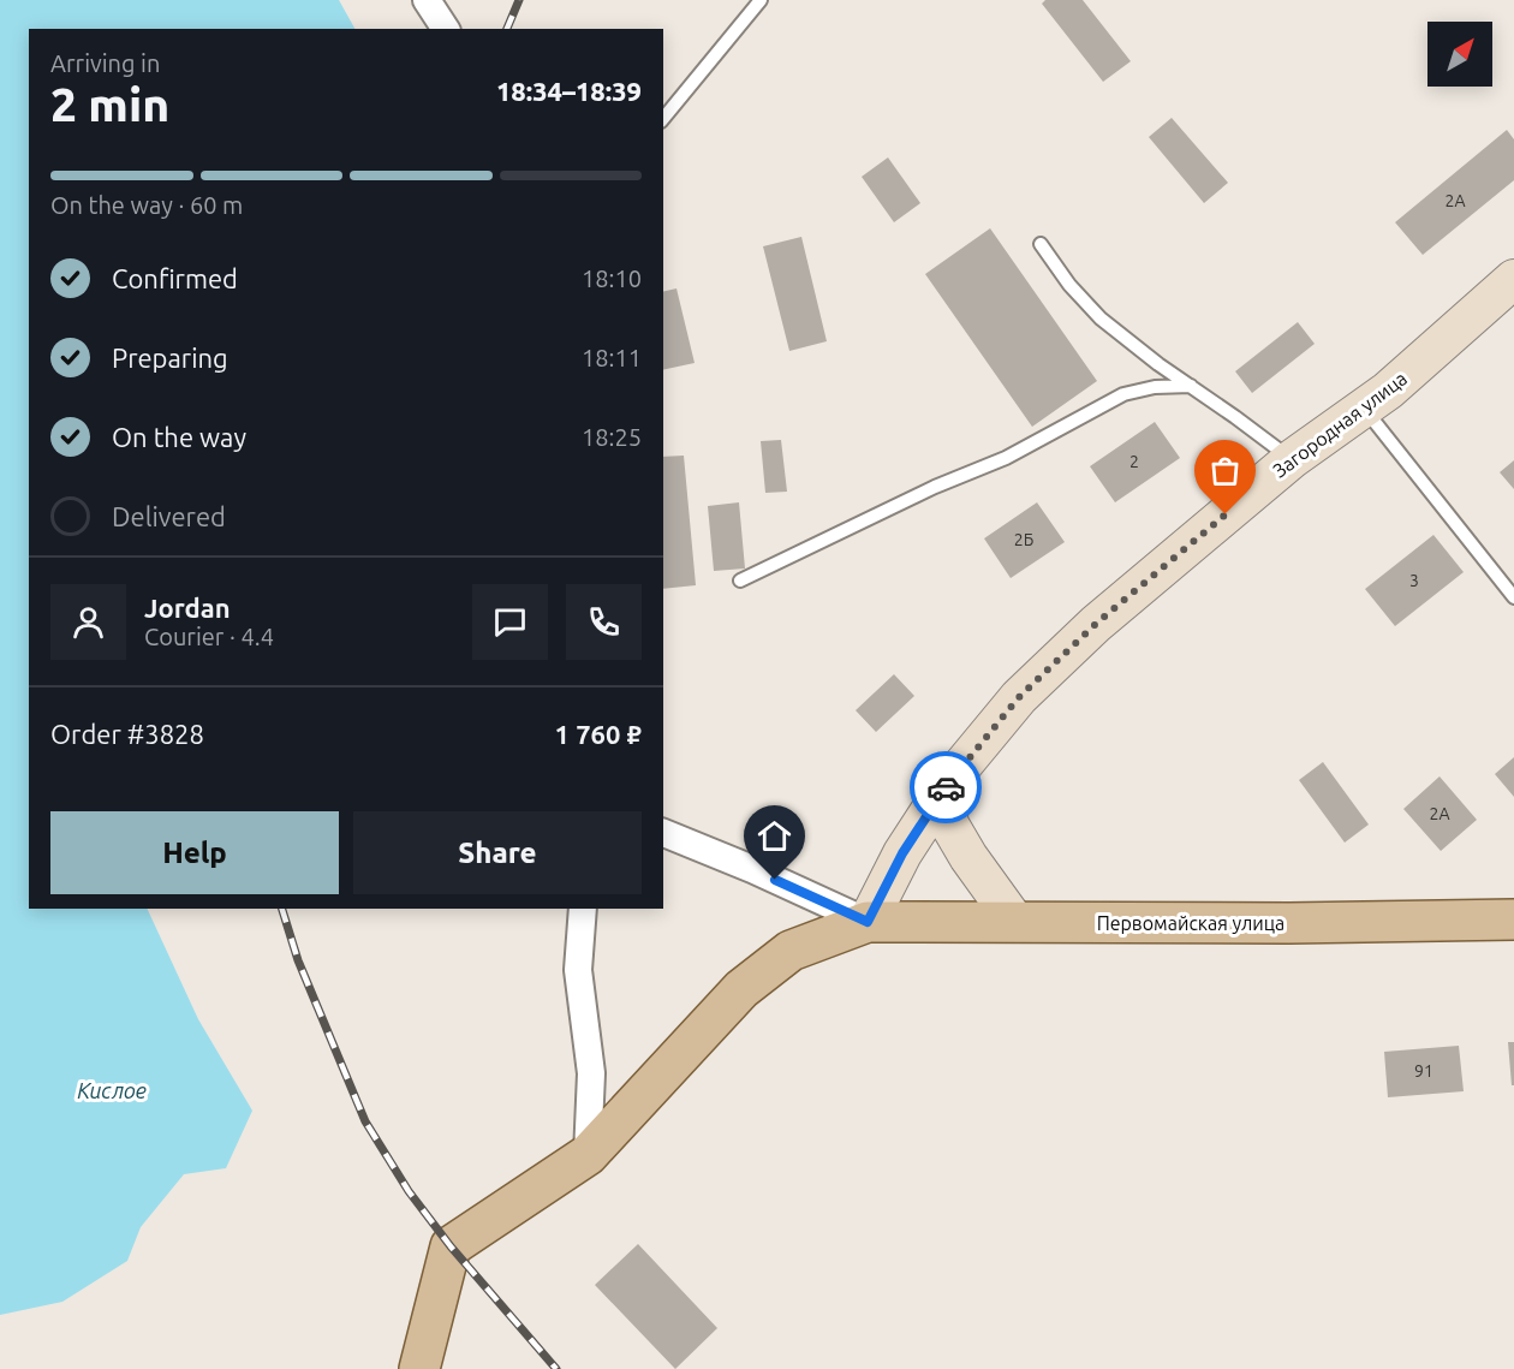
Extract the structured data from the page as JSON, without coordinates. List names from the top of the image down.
{
  "streets": {
    "main road": ["Первомайская улица"],
    "street": ["Загородная улица"]
  },
  "crossings": [
    ["Загородная улица", "Первомайская улица"]
  ],
  "water": ["Кислое"],
  "house_numbers": [
    "2А",
    "2",
    "2Б",
    "3",
    "2А",
    "91"
  ],
  "north": "top right",
  "page": {
    "heading": ["2 min", "Arriving in", "18:34–18:39"],
    "panel": [
      "Jordan",
      "Courier · 4.4",
      "Order #3828",
      "1 760 ₽"
    ],
    "bar": "On the way · 60 m",
    "list": [
      ["Confirmed", "18:10"],
      ["Preparing", "18:11"],
      ["On the way", "18:25"],
      "Delivered"
    ],
    "buttons": ["Help", "Share"]
  }
}
